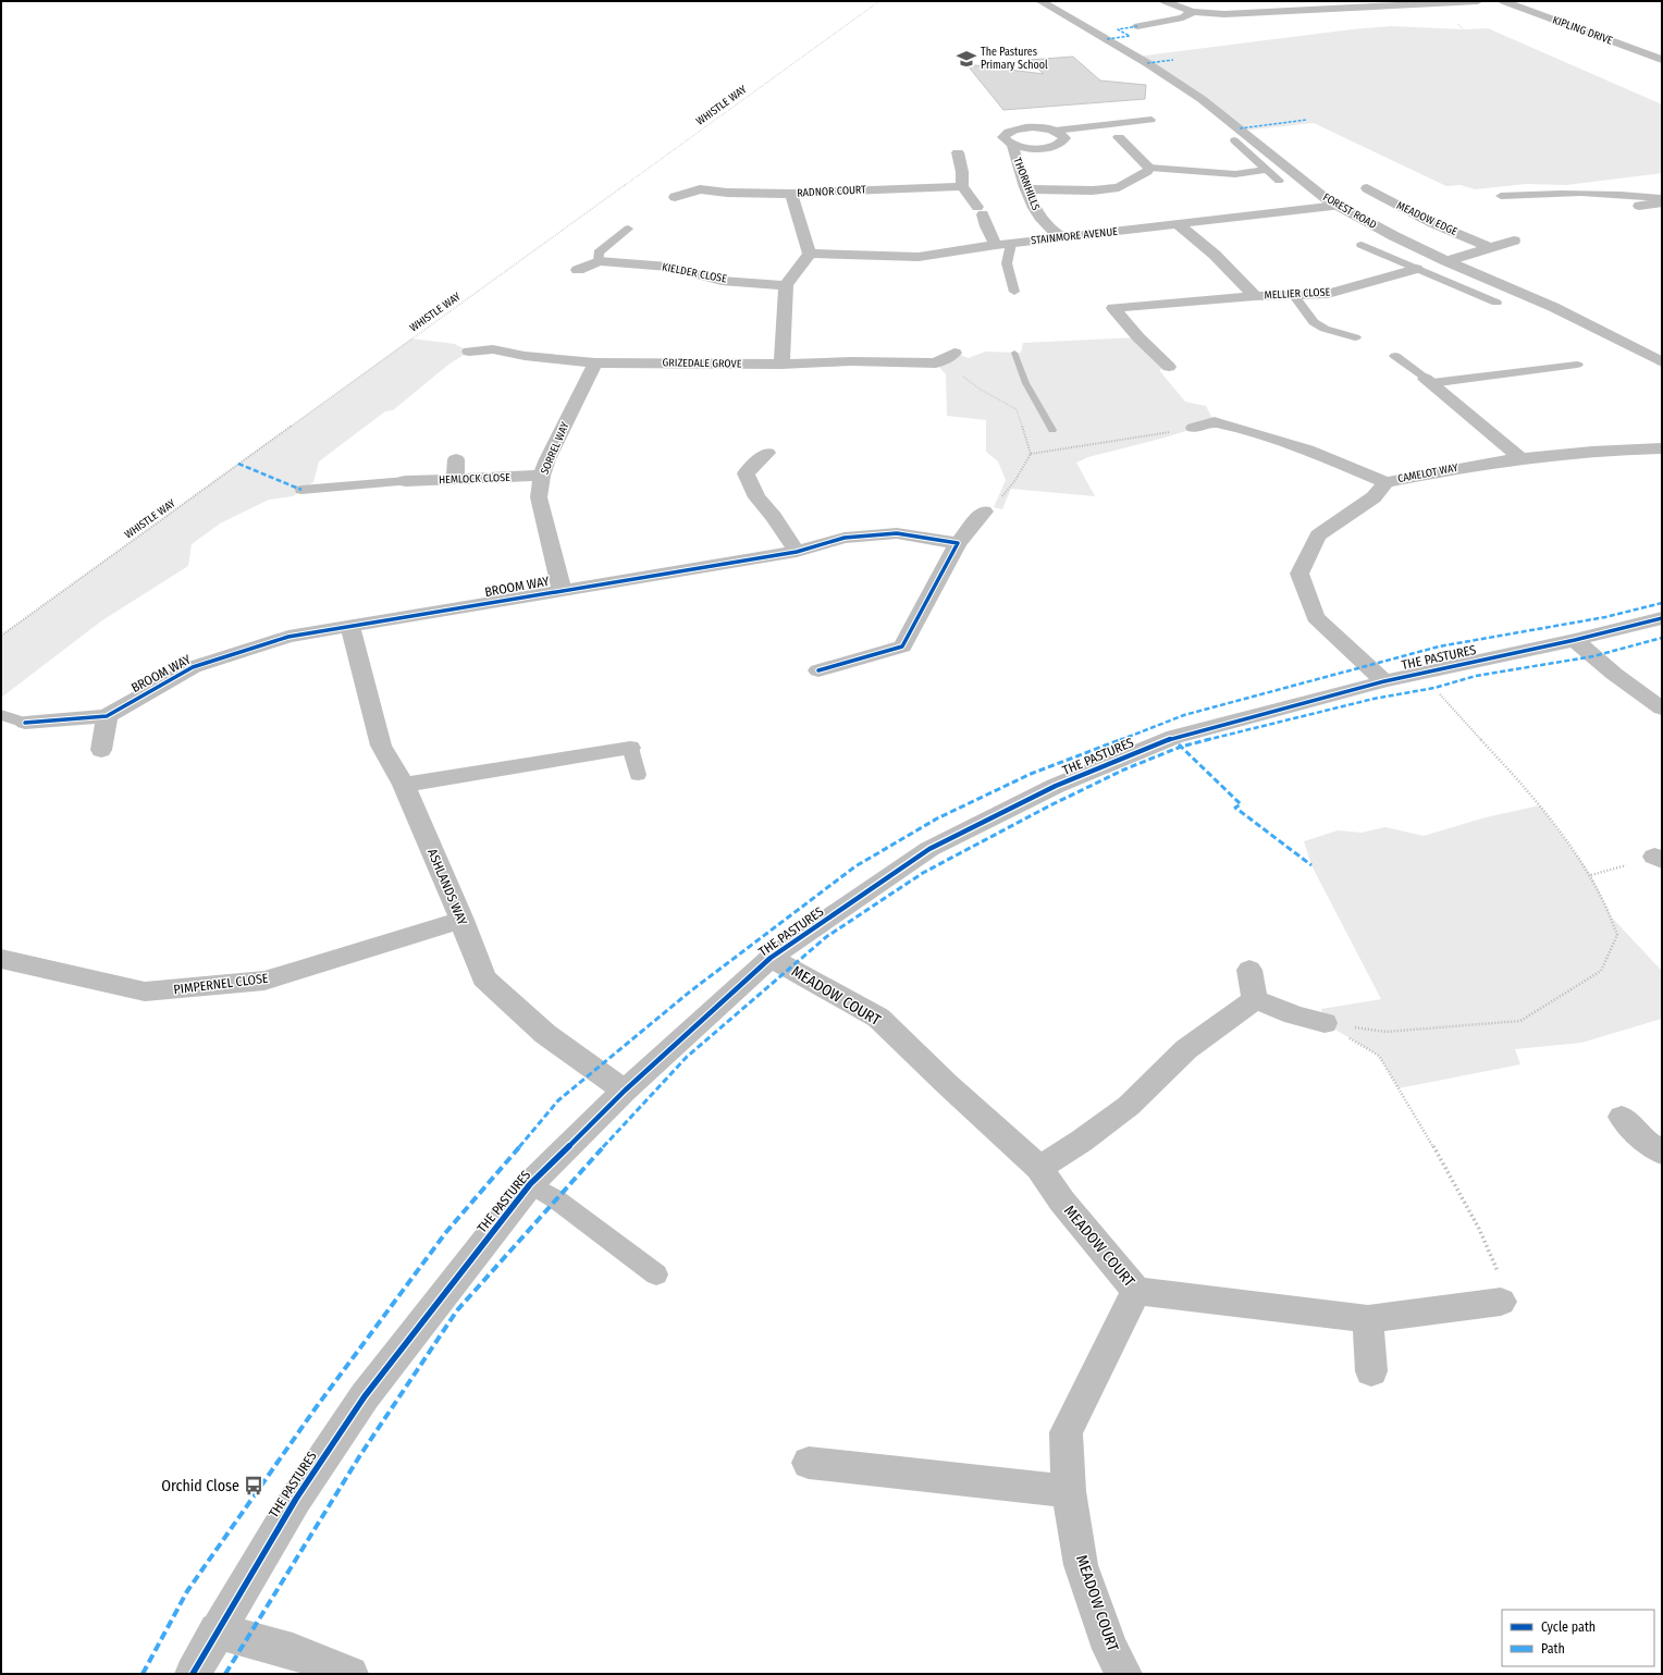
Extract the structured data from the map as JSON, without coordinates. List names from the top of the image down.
{
  "streets": {
    "street": [
      "KIPLING DRIVE",
      "THORNHILLS",
      "RADNOR COURT",
      "FOREST ROAD",
      "MEADOW EDGE",
      "STAINMORE AVENUE",
      "KIELDER CLOSE",
      "MELLIER CLOSE",
      "GRIZEDALE GROVE",
      "SORREL WAY",
      "CAMELOT WAY",
      "HEMLOCK CLOSE",
      "BROOM WAY",
      "THE PASTURES",
      "ASHLANDS WAY",
      "PIMPERNEL CLOSE",
      "MEADOW COURT"
    ],
    "path": ["WHISTLE WAY"]
  },
  "crossings": [
    ["THORNHILLS", "STAINMORE AVENUE"],
    ["FOREST ROAD", "MEADOW EDGE"],
    ["FOREST ROAD", "STAINMORE AVENUE"],
    ["STAINMORE AVENUE", "MELLIER CLOSE"],
    ["GRIZEDALE GROVE", "SORREL WAY"],
    ["SORREL WAY", "HEMLOCK CLOSE"],
    ["SORREL WAY", "BROOM WAY"],
    ["CAMELOT WAY", "THE PASTURES"],
    ["BROOM WAY", "ASHLANDS WAY"],
    ["THE PASTURES", "ASHLANDS WAY"],
    ["THE PASTURES", "MEADOW COURT"],
    ["ASHLANDS WAY", "PIMPERNEL CLOSE"]
  ],
  "places": {
    "school or university": ["The Pastures Primary School"],
    "bus stop": ["Orchid Close"]
  },
  "legend": ["Cycle path", "Path"]
}
